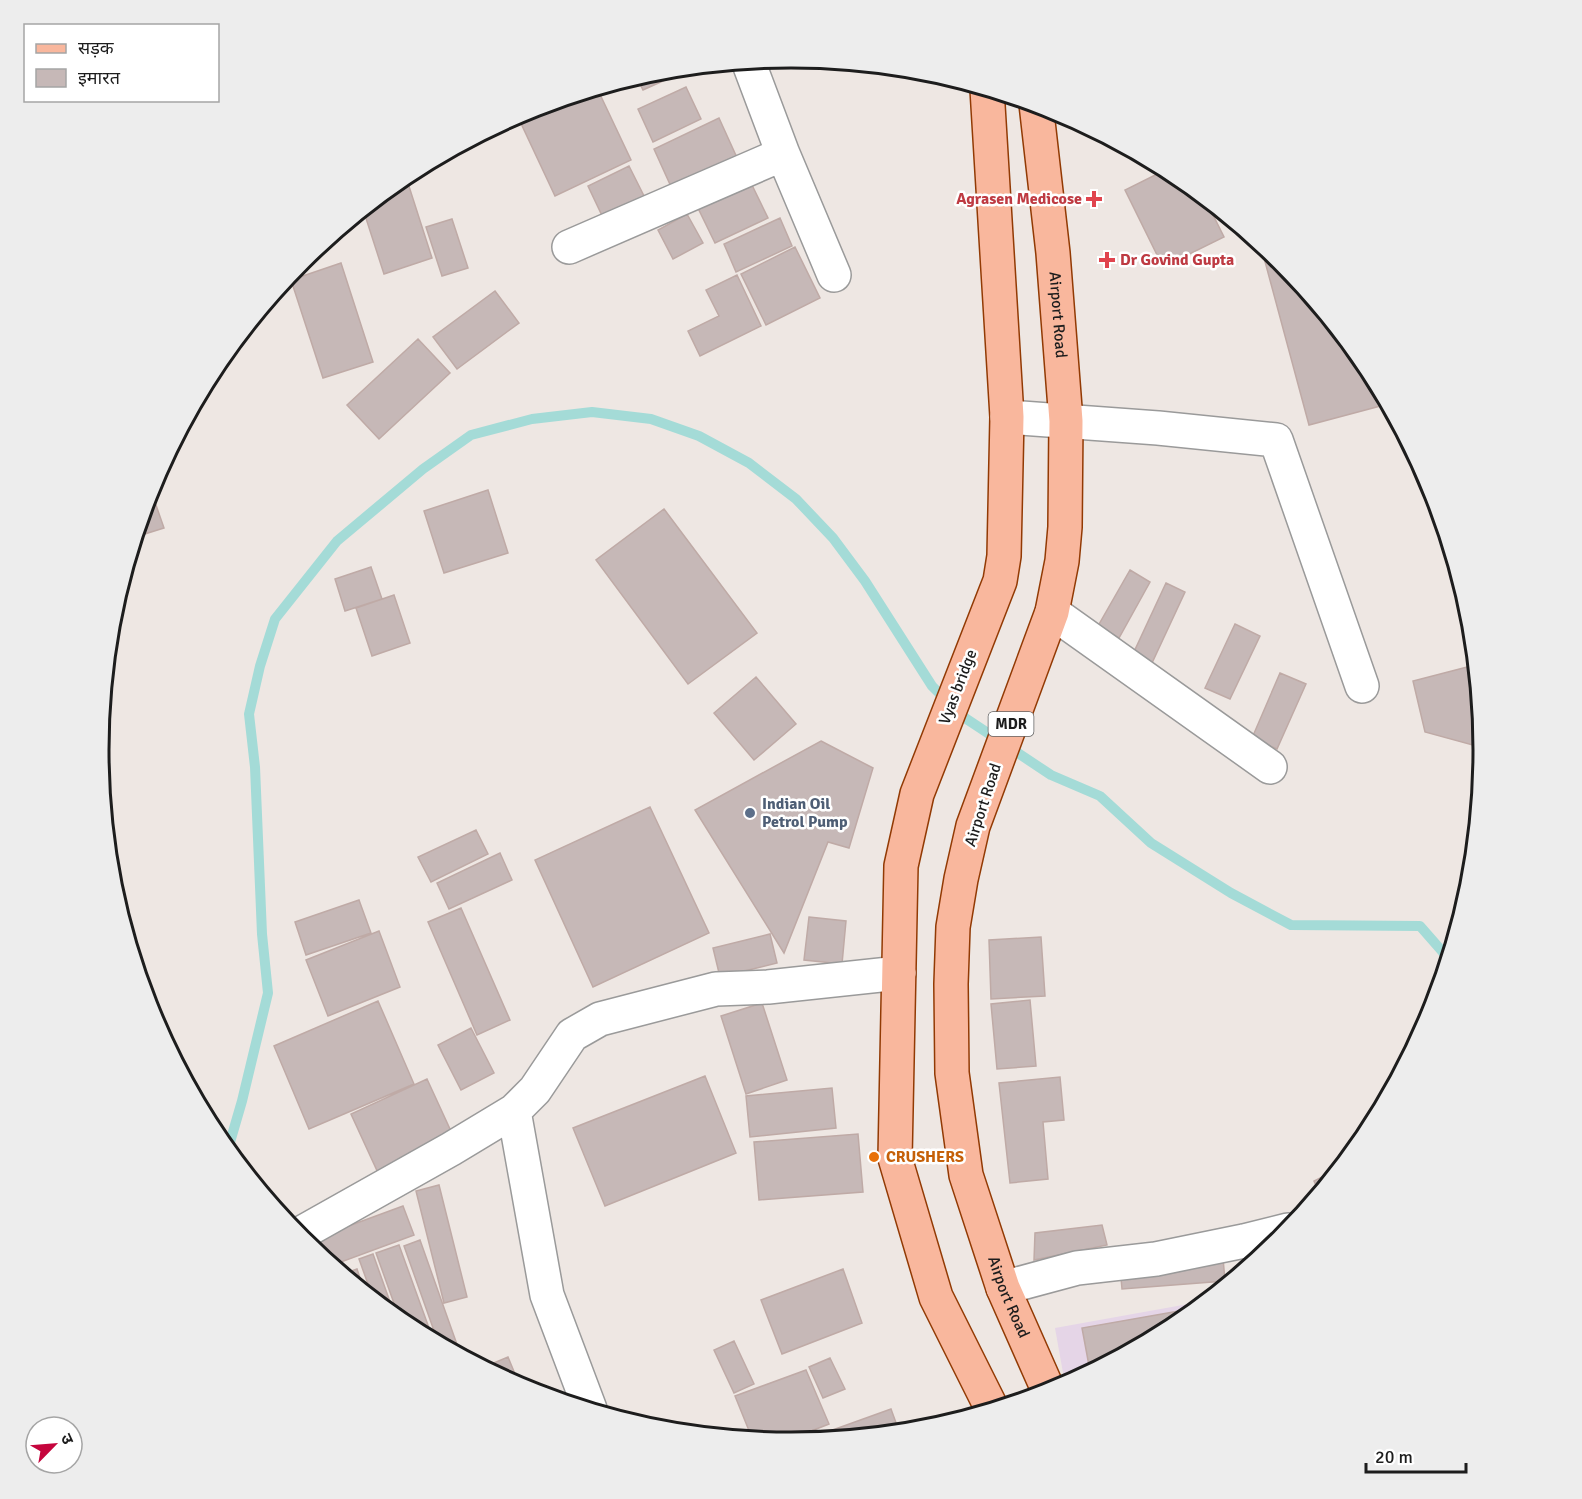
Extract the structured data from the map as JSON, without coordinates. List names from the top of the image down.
{
  "streets": {
    "main road": ["Airport Road", "Vyas bridge", "MDR"]
  },
  "places": {
    "health": ["Agrasen Medicose", "Dr Govind Gupta"],
    "other": ["Indian Oil Petrol Pump", "CRUSHERS"]
  },
  "legend": ["सड़क", "इमारत"],
  "scale_bar": "20 m",
  "north": "top right"
}
